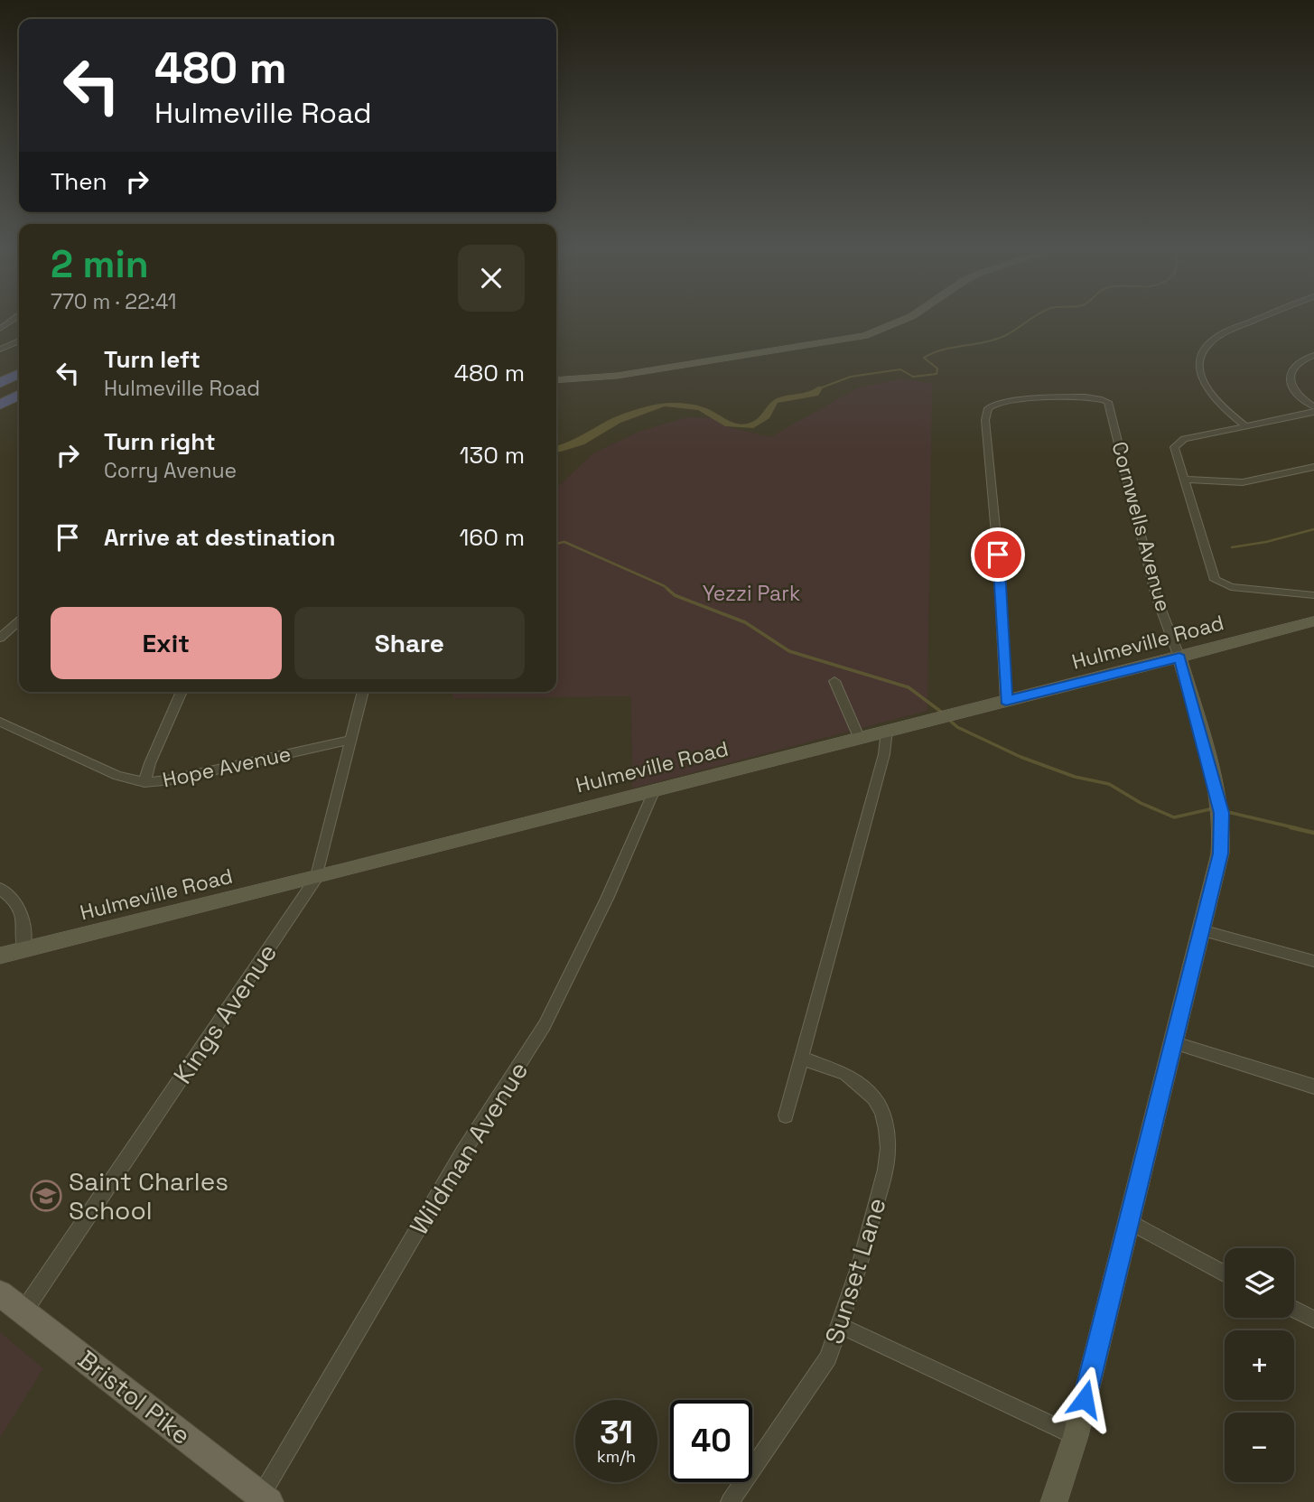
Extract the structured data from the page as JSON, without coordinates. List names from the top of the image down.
{
  "streets": {
    "main road": ["Bristol Pike"],
    "street": [
      "Cornwells Avenue",
      "Hulmeville Road",
      "Hope Avenue",
      "Kings Avenue",
      "Wildman Avenue",
      "Sunset Lane"
    ]
  },
  "crossings": [
    ["Cornwells Avenue", "Hulmeville Road"],
    ["Hulmeville Road", "Kings Avenue"],
    ["Hulmeville Road", "Wildman Avenue"],
    ["Hope Avenue", "Kings Avenue"],
    ["Kings Avenue", "Bristol Pike"],
    ["Wildman Avenue", "Bristol Pike"]
  ],
  "parks": ["Yezzi Park"],
  "places": {
    "school or university": ["Saint Charles School"]
  },
  "page": {
    "turn": ["480 m", "Hulmeville Road"],
    "then": "Then",
    "heading": ["2 min", "770 m · 22:41"],
    "list": [
      {
        "name": "Turn left",
        "note": "Hulmeville Road",
        "value": "480 m"
      },
      {
        "name": "Turn right",
        "note": "Corry Avenue",
        "value": "130 m"
      },
      {
        "name": "Arrive at destination",
        "value": "160 m"
      }
    ],
    "buttons": ["Exit", "Share"],
    "map_buttons": ["+", "−"],
    "speed": "31 km/h",
    "limit": "40"
  }
}
